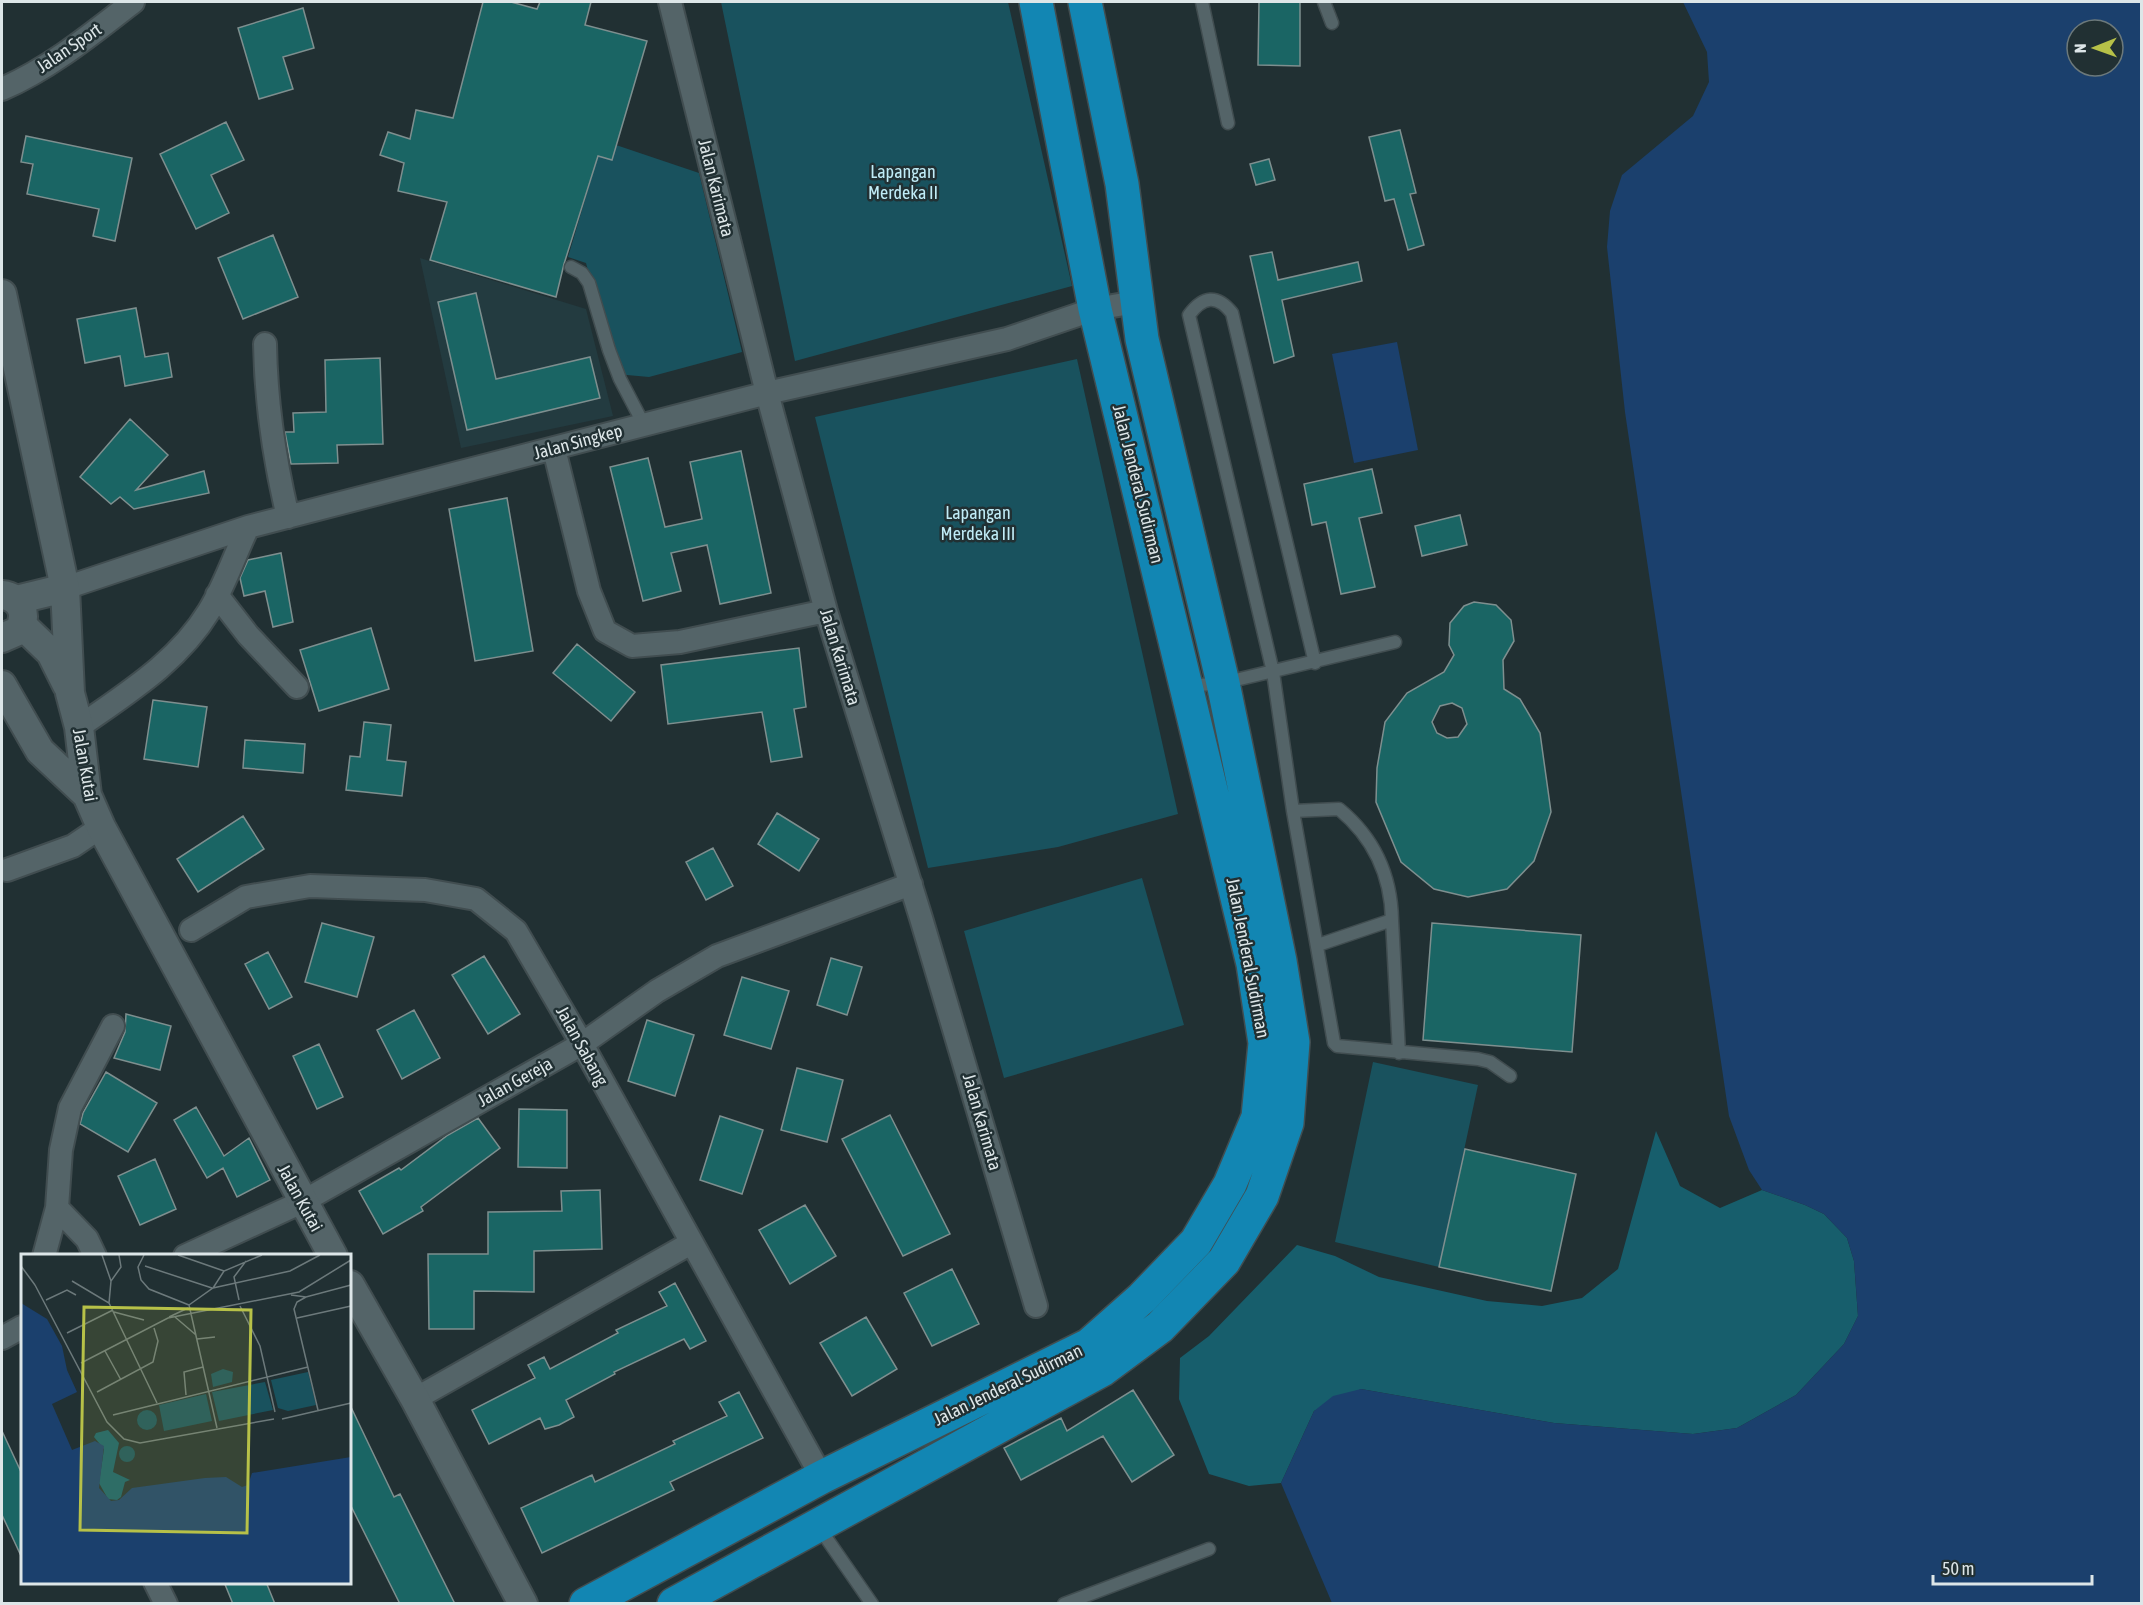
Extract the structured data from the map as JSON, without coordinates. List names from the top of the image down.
{
  "streets": {
    "highway": ["Jalan Jenderal Sudirman"],
    "street": [
      "Jalan Sport",
      "Jalan Karimata",
      "Jalan Singkep",
      "Jalan Kutai",
      "Jalan Sabang",
      "Jalan Gereja"
    ]
  },
  "crossings": [
    ["Jalan Karimata", "Jalan Singkep"],
    ["Jalan Karimata", "Jalan Gereja"],
    ["Jalan Singkep", "Jalan Jenderal Sudirman"],
    ["Jalan Singkep", "Jalan Kutai"],
    ["Jalan Kutai", "Jalan Gereja"],
    ["Jalan Sabang", "Jalan Gereja"]
  ],
  "parks": ["Lapangan Merdeka II", "Lapangan Merdeka III"],
  "scale_bar": "50 m",
  "north": "left"
}
